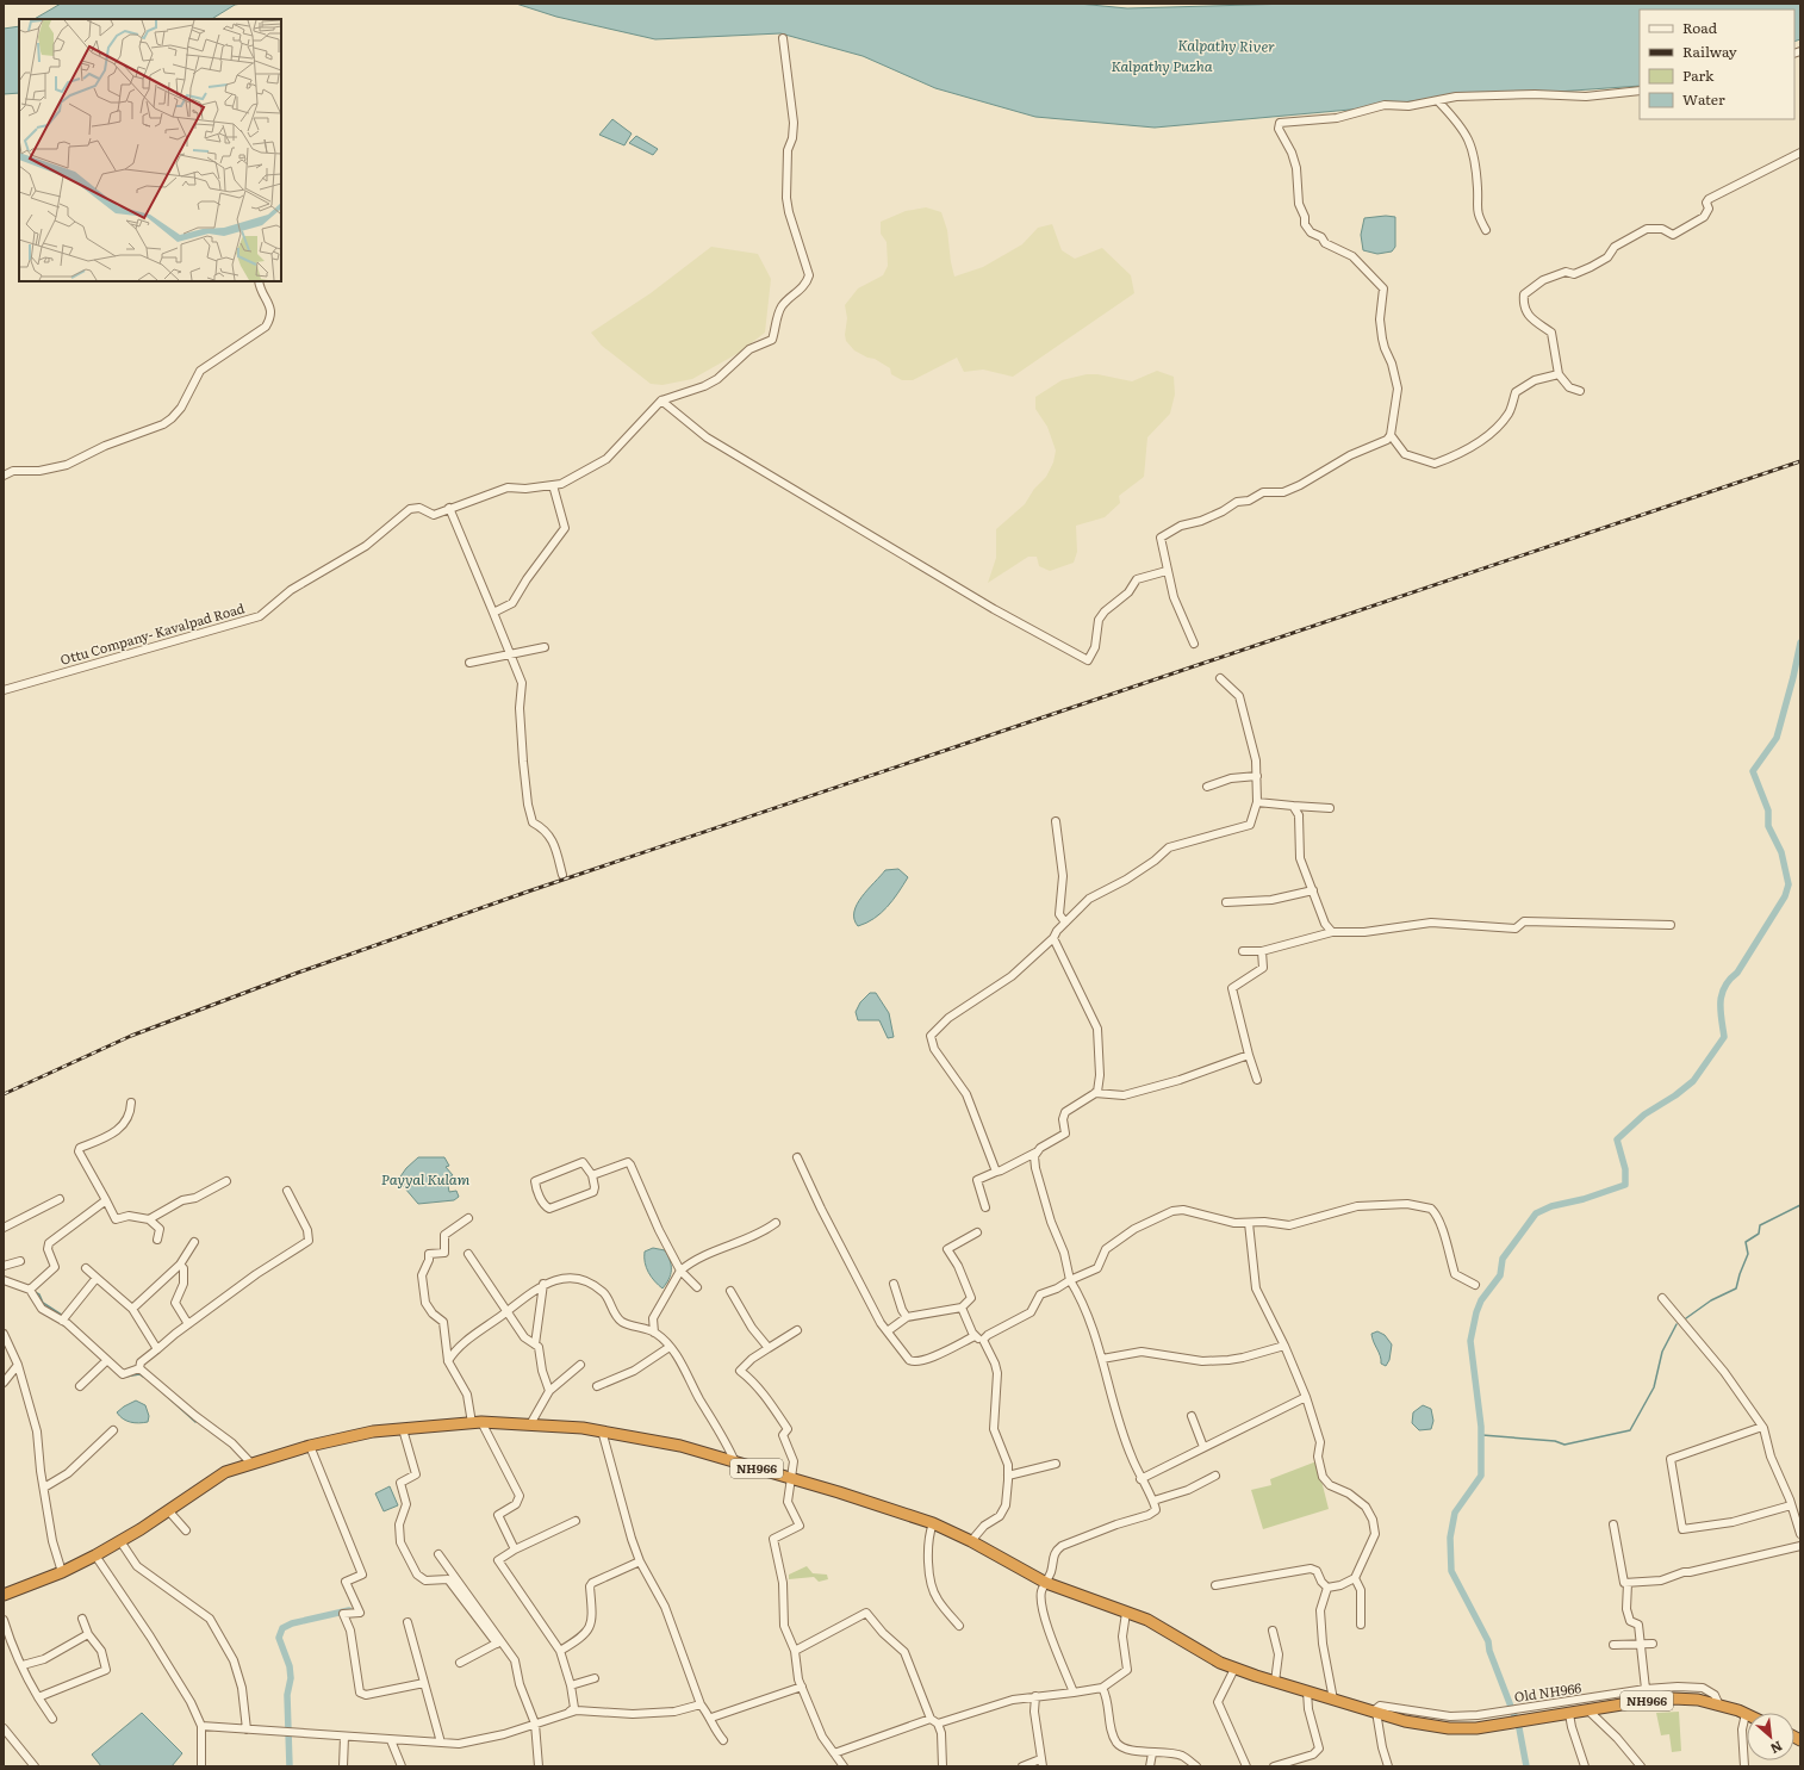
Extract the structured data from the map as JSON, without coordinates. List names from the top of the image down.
{
  "streets": {
    "highway": ["NH966"],
    "street": ["Ottu Company- Kavalpad Road", "Old NH966"]
  },
  "crossings": [
    ["NH966", "Old NH966"]
  ],
  "water": ["Kalpathy River", "Kalpathy Puzha", "Payyal Kulam"],
  "legend": [
    "Road",
    "Railway",
    "Park",
    "Water"
  ],
  "north": "bottom right"
}
